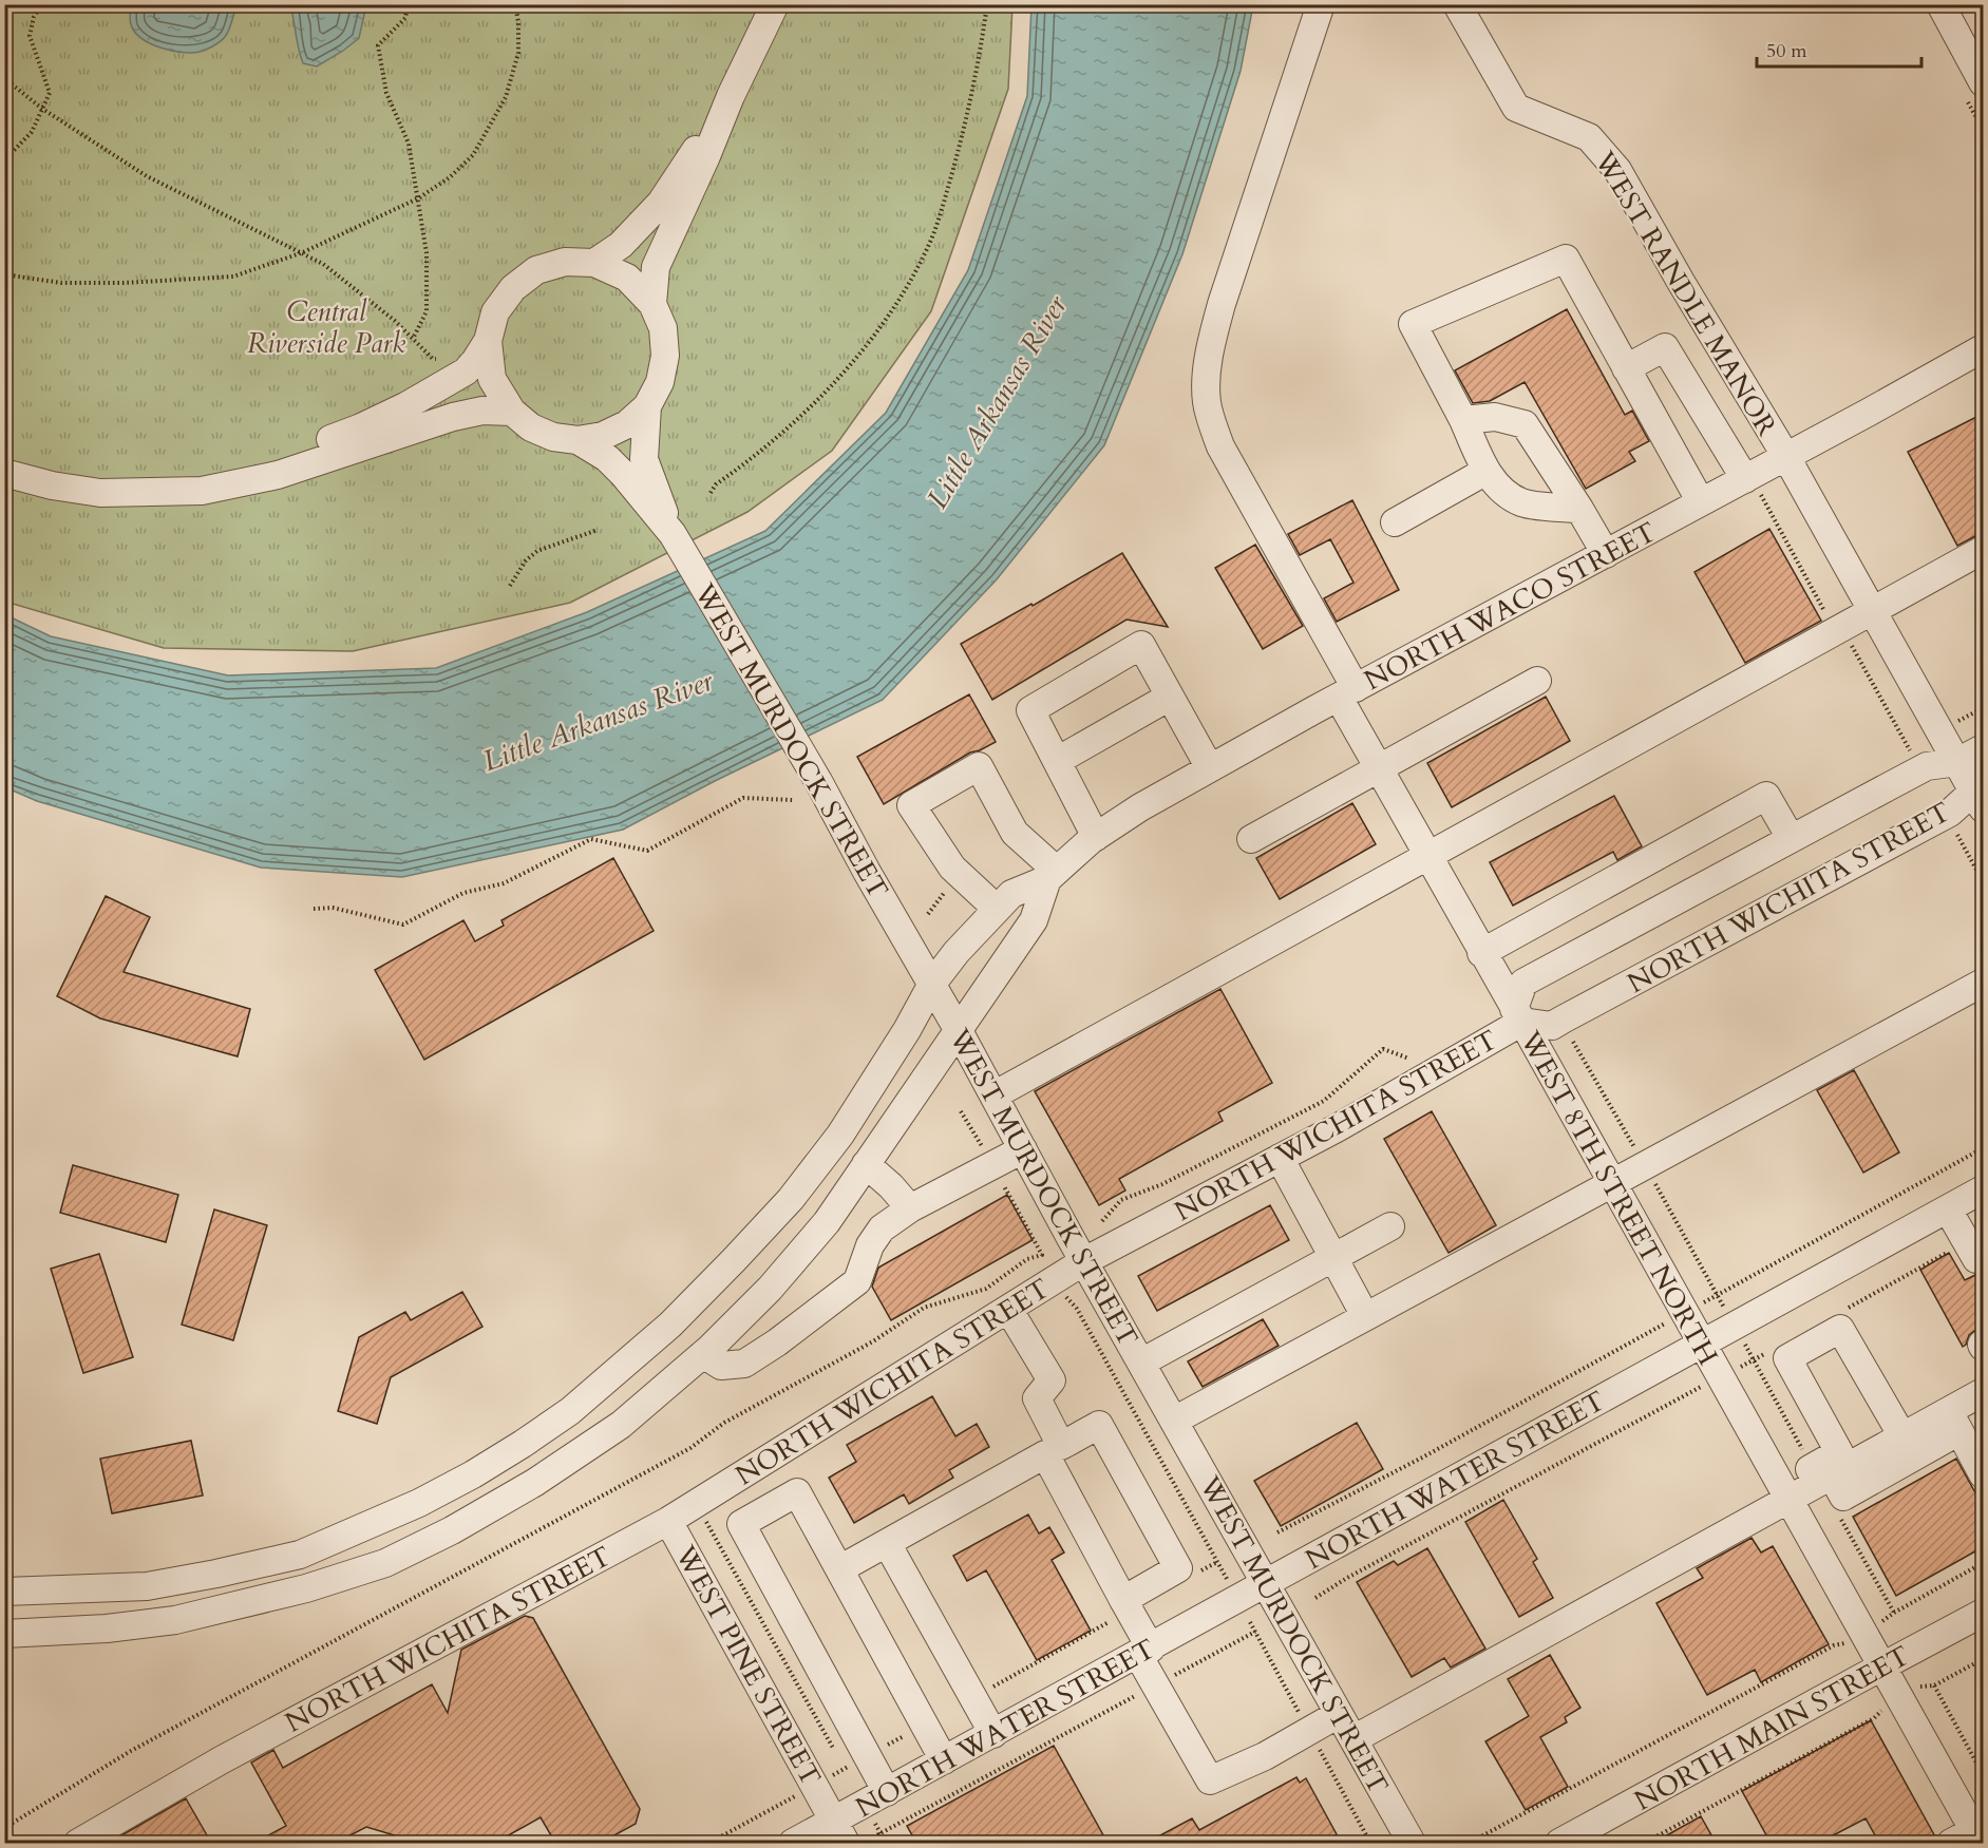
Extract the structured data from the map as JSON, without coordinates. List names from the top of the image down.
{
  "streets": {
    "street": [
      "WEST RANDLE MANOR",
      "NORTH WACO STREET",
      "WEST MURDOCK STREET",
      "NORTH WICHITA STREET",
      "WEST 8TH STREET NORTH",
      "NORTH WATER STREET",
      "WEST PINE STREET",
      "NORTH MAIN STREET"
    ]
  },
  "crossings": [
    ["WEST RANDLE MANOR", "NORTH WACO STREET"],
    ["WEST RANDLE MANOR", "NORTH WICHITA STREET"],
    ["NORTH WACO STREET", "WEST MURDOCK STREET"],
    ["NORTH WACO STREET", "WEST 8TH STREET NORTH"],
    ["WEST MURDOCK STREET", "NORTH WICHITA STREET"],
    ["WEST MURDOCK STREET", "NORTH WATER STREET"],
    ["NORTH WICHITA STREET", "WEST 8TH STREET NORTH"],
    ["NORTH WICHITA STREET", "WEST PINE STREET"],
    ["WEST 8TH STREET NORTH", "NORTH WATER STREET"],
    ["WEST 8TH STREET NORTH", "NORTH MAIN STREET"],
    ["NORTH WATER STREET", "WEST PINE STREET"]
  ],
  "water": ["Little Arkansas River"],
  "parks": ["Central Riverside Park"],
  "scale_bar": "50 m"
}
